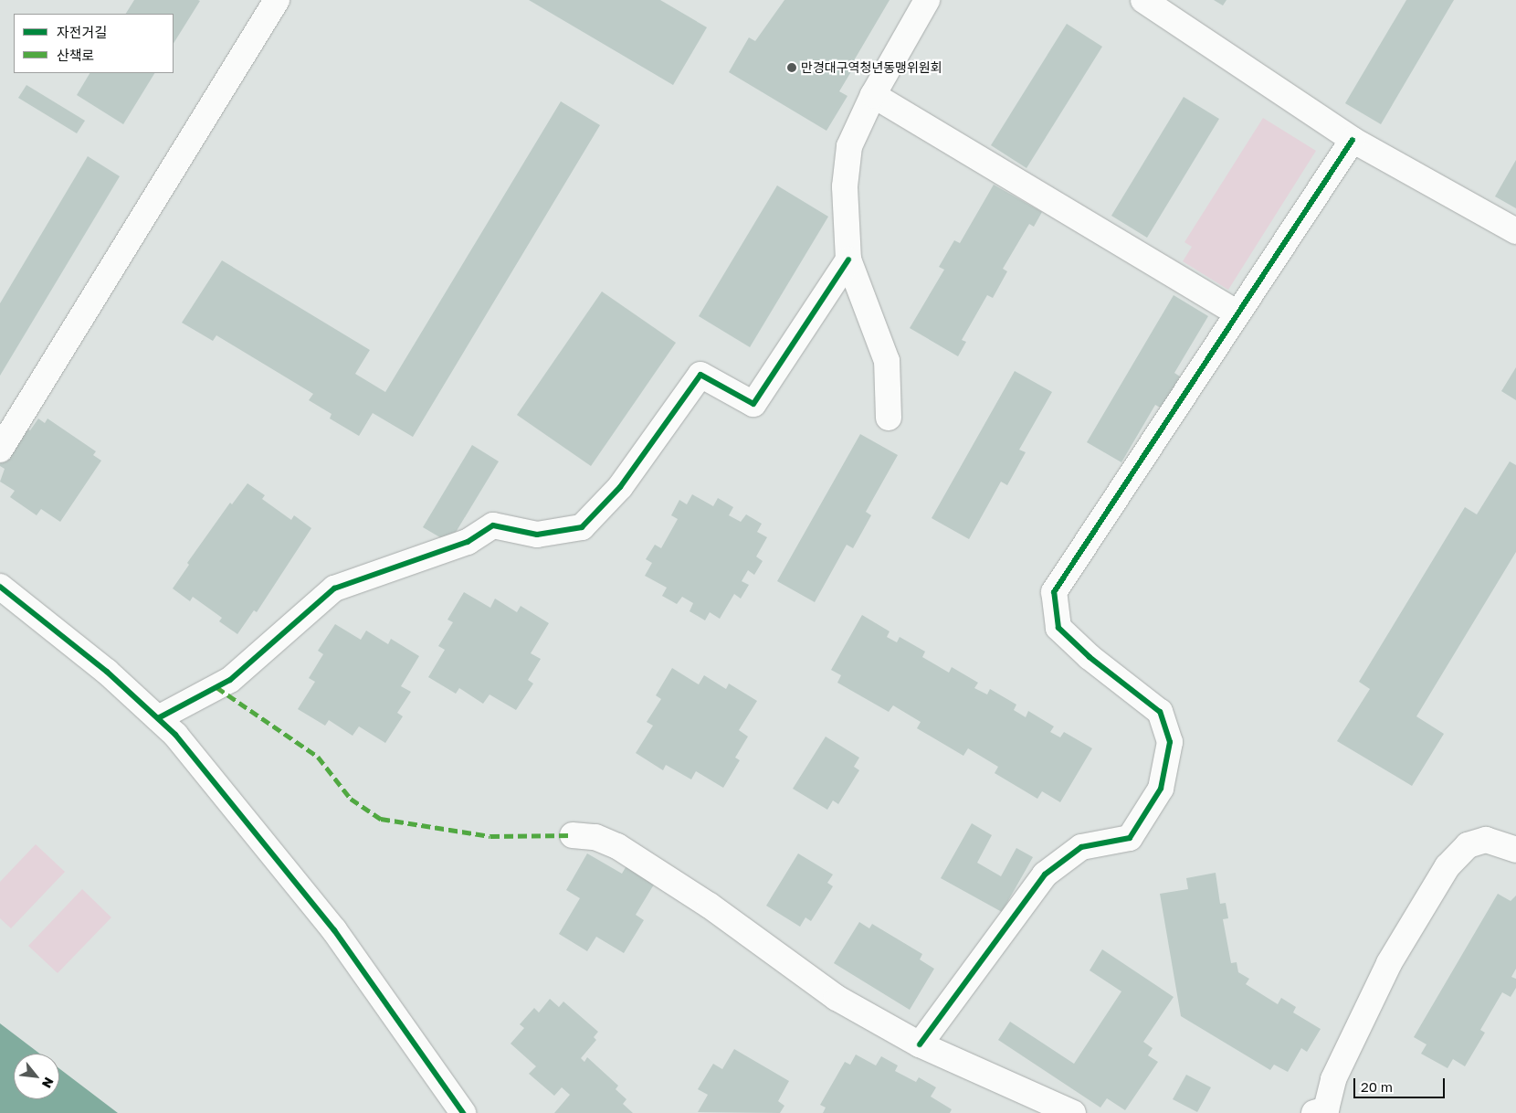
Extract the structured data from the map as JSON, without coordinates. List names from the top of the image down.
{
  "places": ["만경대구역청년동맹위원회"],
  "legend": ["자전거길", "산책로"],
  "scale_bar": "20 m",
  "north": "bottom right"
}
